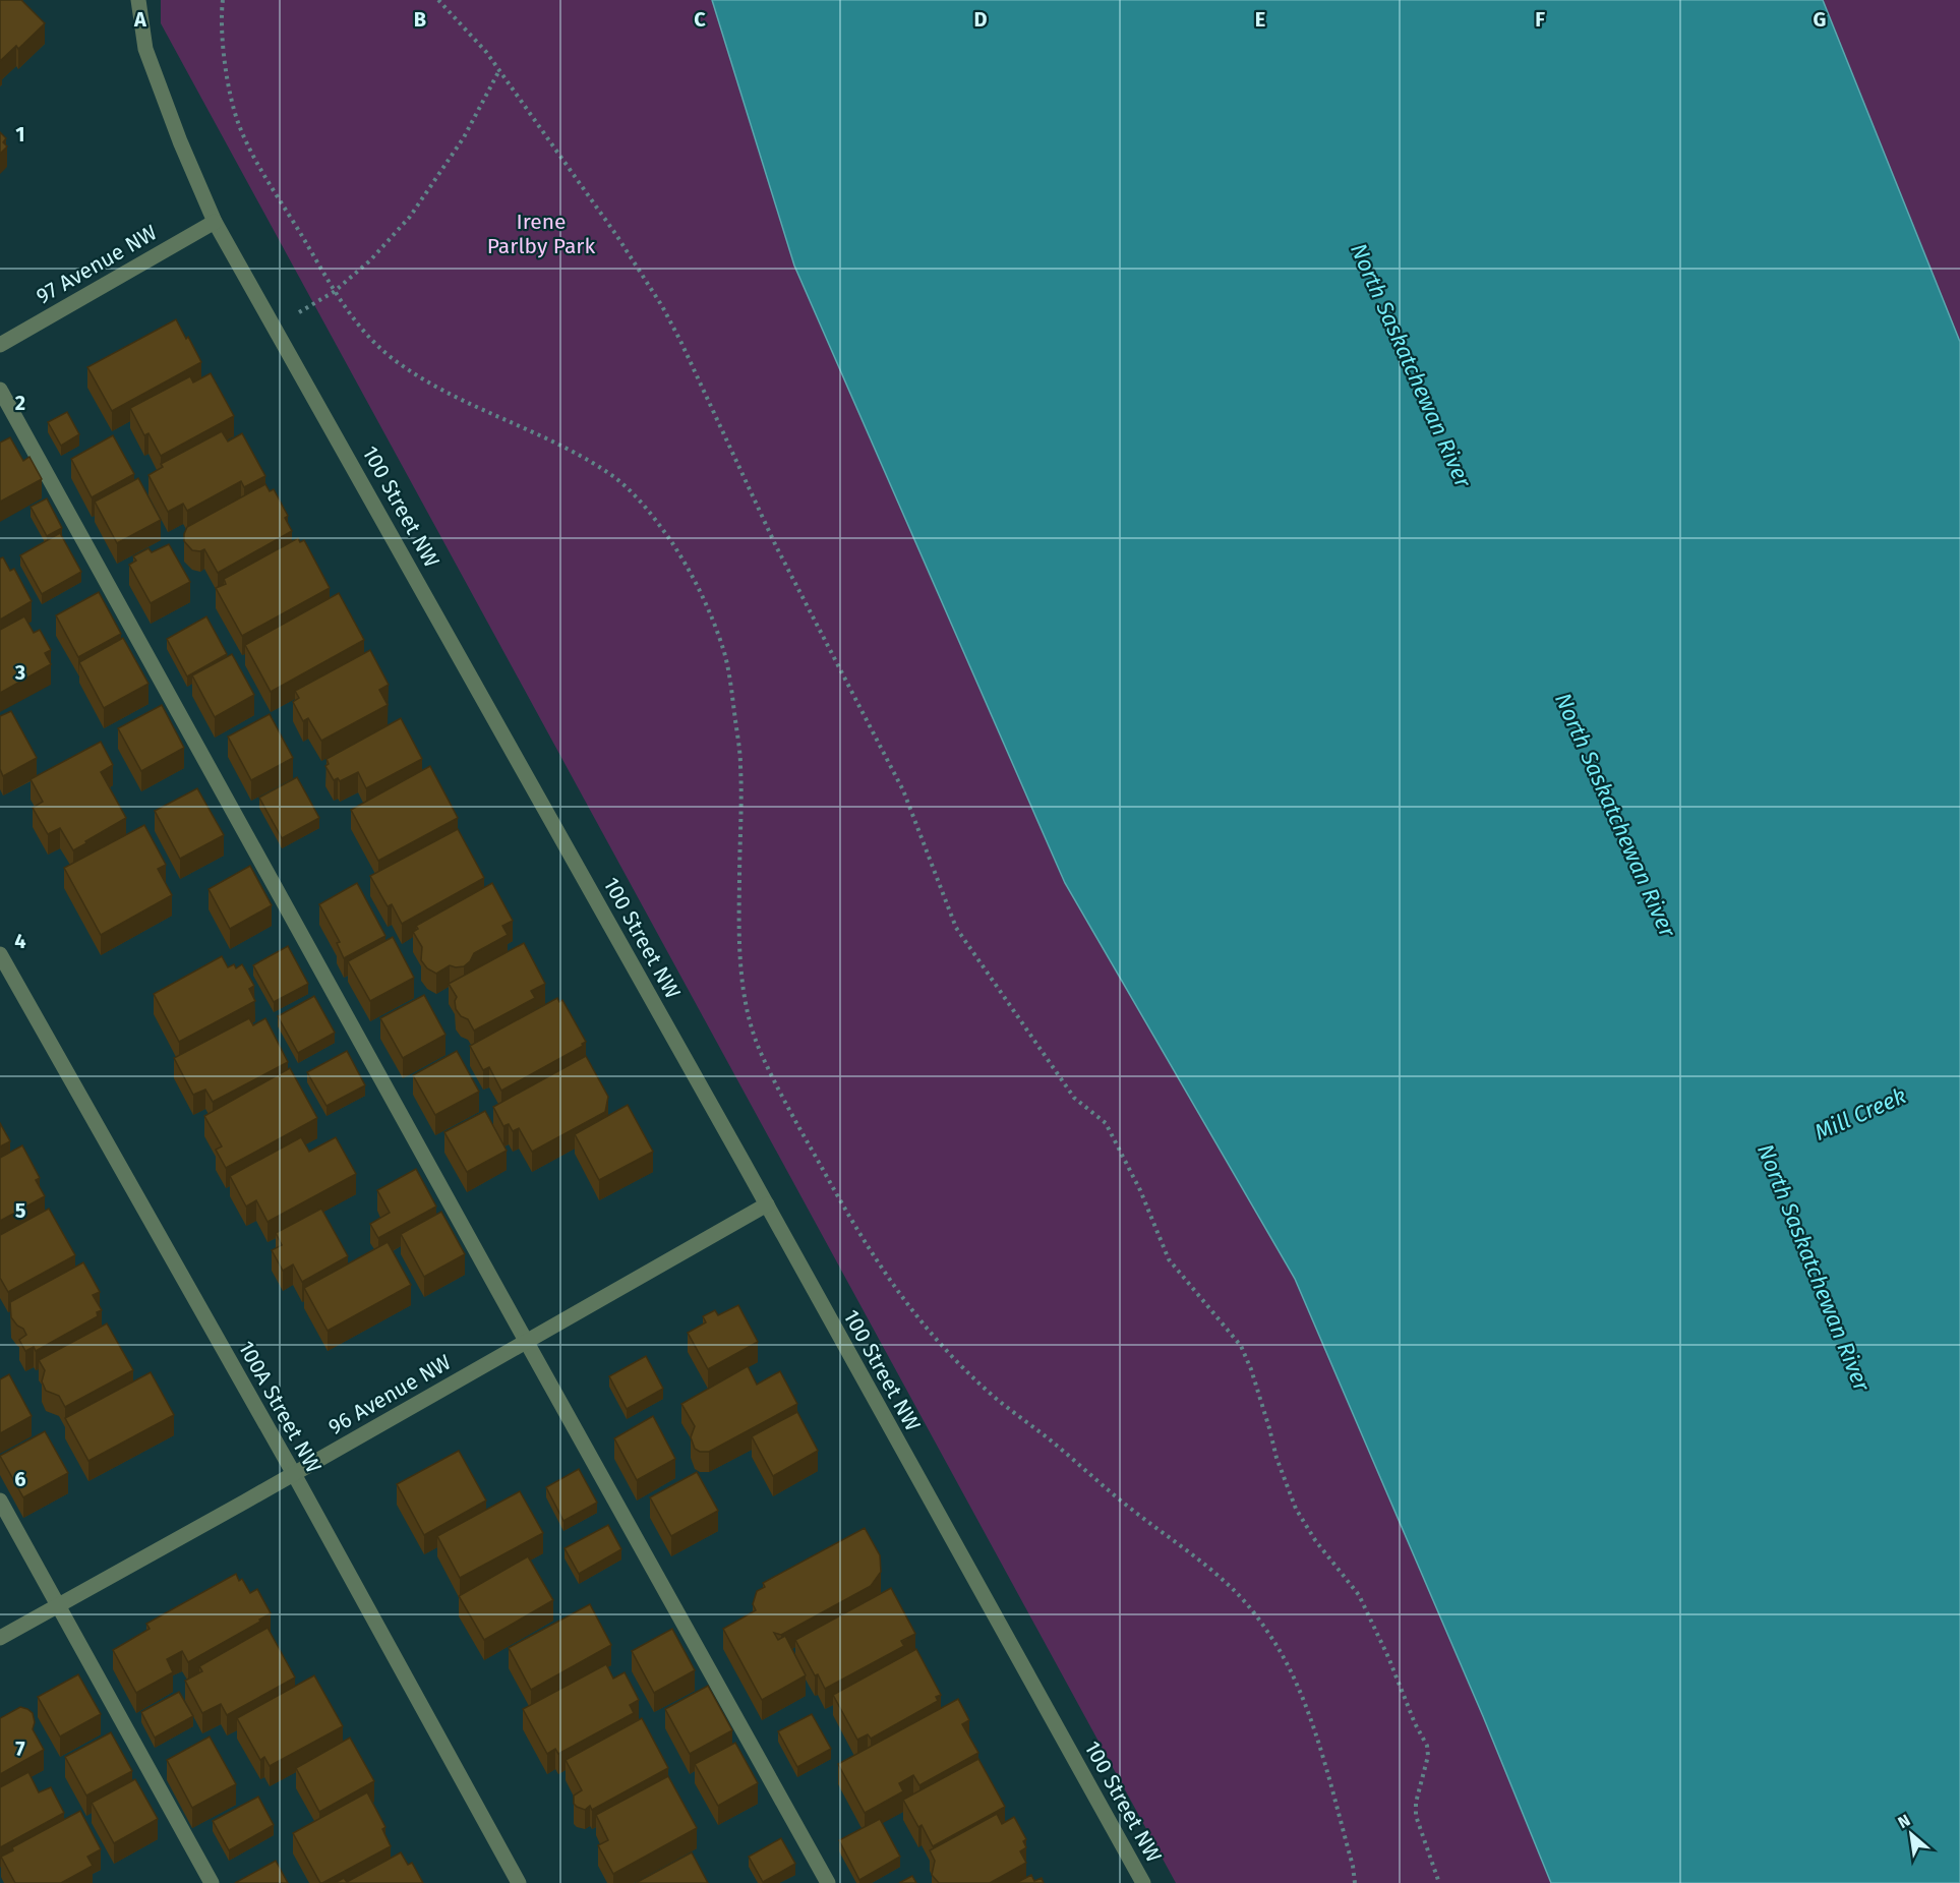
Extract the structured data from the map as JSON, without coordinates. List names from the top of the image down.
{
  "streets": {
    "street": [
      "97 Avenue NW",
      "100 Street NW",
      "96 Avenue NW",
      "100A Street NW"
    ]
  },
  "crossings": [
    ["97 Avenue NW", "100 Street NW"],
    ["100 Street NW", "96 Avenue NW"],
    ["96 Avenue NW", "100A Street NW"]
  ],
  "water": ["North Saskatchewan River", "Mill Creek"],
  "parks": ["Irene Parlby Park"],
  "north": "top left",
  "grid": {
    "columns": [
      "A",
      "B",
      "C",
      "D",
      "E",
      "F",
      "G"
    ],
    "rows": [
      "1",
      "2",
      "3",
      "4",
      "5",
      "6",
      "7"
    ]
  }
}
